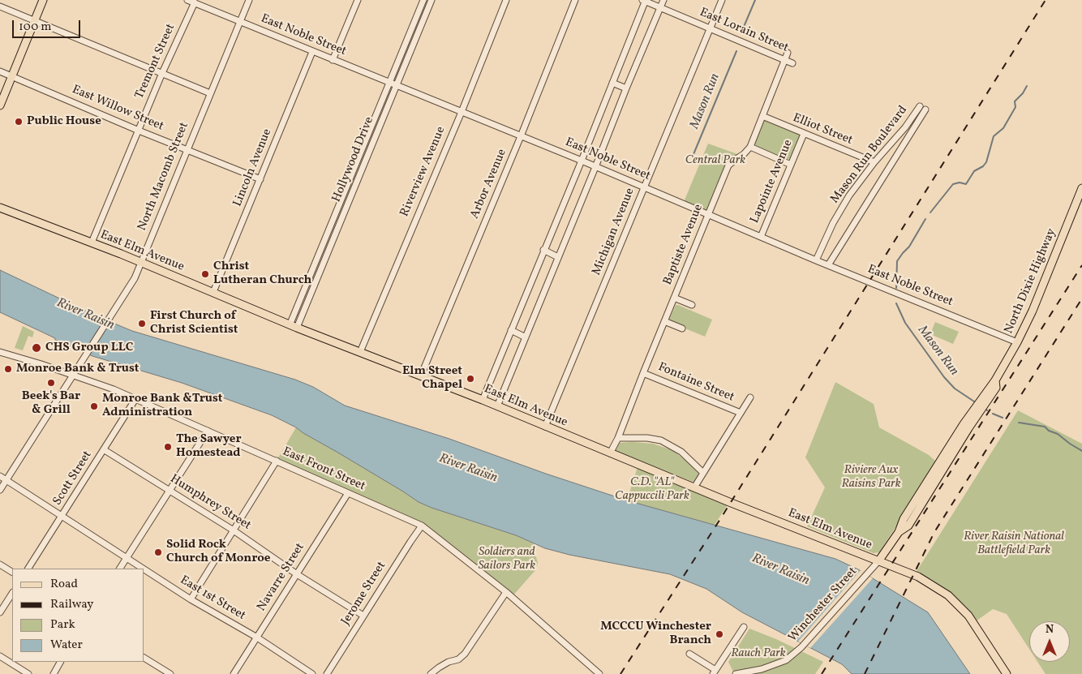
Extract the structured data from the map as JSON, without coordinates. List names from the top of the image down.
{
  "streets": {
    "main road": ["East Elm Avenue", "North Dixie Highway"],
    "street": [
      "East Lorain Street",
      "East Noble Street",
      "Tremont Street",
      "East Willow Street",
      "Elliot Street",
      "Mason Run Boulevard",
      "Hollywood Drive",
      "Lincoln Avenue",
      "Riverview Avenue",
      "North Macomb Street",
      "Lapointe Avenue",
      "Arbor Avenue",
      "Michigan Avenue",
      "Baptiste Avenue",
      "Fontaine Street",
      "East Front Street",
      "Scott Street",
      "Humphrey Street",
      "Navarre Street",
      "Jerome Street",
      "East 1st Street",
      "Winchester Street"
    ]
  },
  "crossings": [
    ["East Lorain Street", "Michigan Avenue"],
    ["East Noble Street", "Tremont Street"],
    ["East Noble Street", "Mason Run Boulevard"],
    ["East Noble Street", "Hollywood Drive"],
    ["East Noble Street", "Lincoln Avenue"],
    ["East Noble Street", "Riverview Avenue"],
    ["East Noble Street", "North Macomb Street"],
    ["East Noble Street", "Lapointe Avenue"],
    ["East Noble Street", "Arbor Avenue"],
    ["East Noble Street", "Michigan Avenue"],
    ["East Noble Street", "Baptiste Avenue"],
    ["East Noble Street", "North Dixie Highway"],
    ["Tremont Street", "East Willow Street"],
    ["Tremont Street", "East Elm Avenue"],
    ["East Willow Street", "Lincoln Avenue"],
    ["East Willow Street", "North Macomb Street"],
    ["Elliot Street", "Mason Run Boulevard"],
    ["Elliot Street", "Lapointe Avenue"],
    ["Hollywood Drive", "East Elm Avenue"],
    ["Lincoln Avenue", "East Elm Avenue"],
    ["Riverview Avenue", "East Elm Avenue"],
    ["North Macomb Street", "East Elm Avenue"],
    ["North Macomb Street", "East Front Street"],
    ["North Macomb Street", "East 1st Street"],
    ["Arbor Avenue", "East Elm Avenue"],
    ["Michigan Avenue", "East Elm Avenue"],
    ["Baptiste Avenue", "East Elm Avenue"],
    ["Baptiste Avenue", "Fontaine Street"],
    ["East Elm Avenue", "North Dixie Highway"],
    ["East Elm Avenue", "Winchester Street"],
    ["North Dixie Highway", "Winchester Street"],
    ["East Front Street", "Scott Street"],
    ["East Front Street", "Navarre Street"],
    ["East Front Street", "Jerome Street"],
    ["Scott Street", "Humphrey Street"],
    ["Scott Street", "East 1st Street"],
    ["Humphrey Street", "Navarre Street"],
    ["Humphrey Street", "Jerome Street"],
    ["Navarre Street", "East 1st Street"]
  ],
  "water": ["Mason Run", "River Raisin"],
  "parks": [
    "Central Park",
    "Riviere Aux Raisins Park",
    "C.D. \"AL\" Cappuccili Park",
    "River Raisin National Battlefield Park",
    "Soldiers and Sailors Park",
    "Rauch Park"
  ],
  "places": [
    "Public House",
    "Christ Lutheran Church",
    "First Church of Christ Scientist",
    "CHS Group LLC",
    "Monroe Bank & Trust",
    "Elm Street Chapel",
    "Beek's Bar & Grill",
    "Monroe Bank &Trust Administration",
    "The Sawyer Homestead",
    "Solid Rock Church of Monroe",
    "MCCCU Winchester Branch"
  ],
  "legend": [
    "Road",
    "Railway",
    "Park",
    "Water"
  ],
  "scale_bar": "100 m",
  "north": "top"
}
